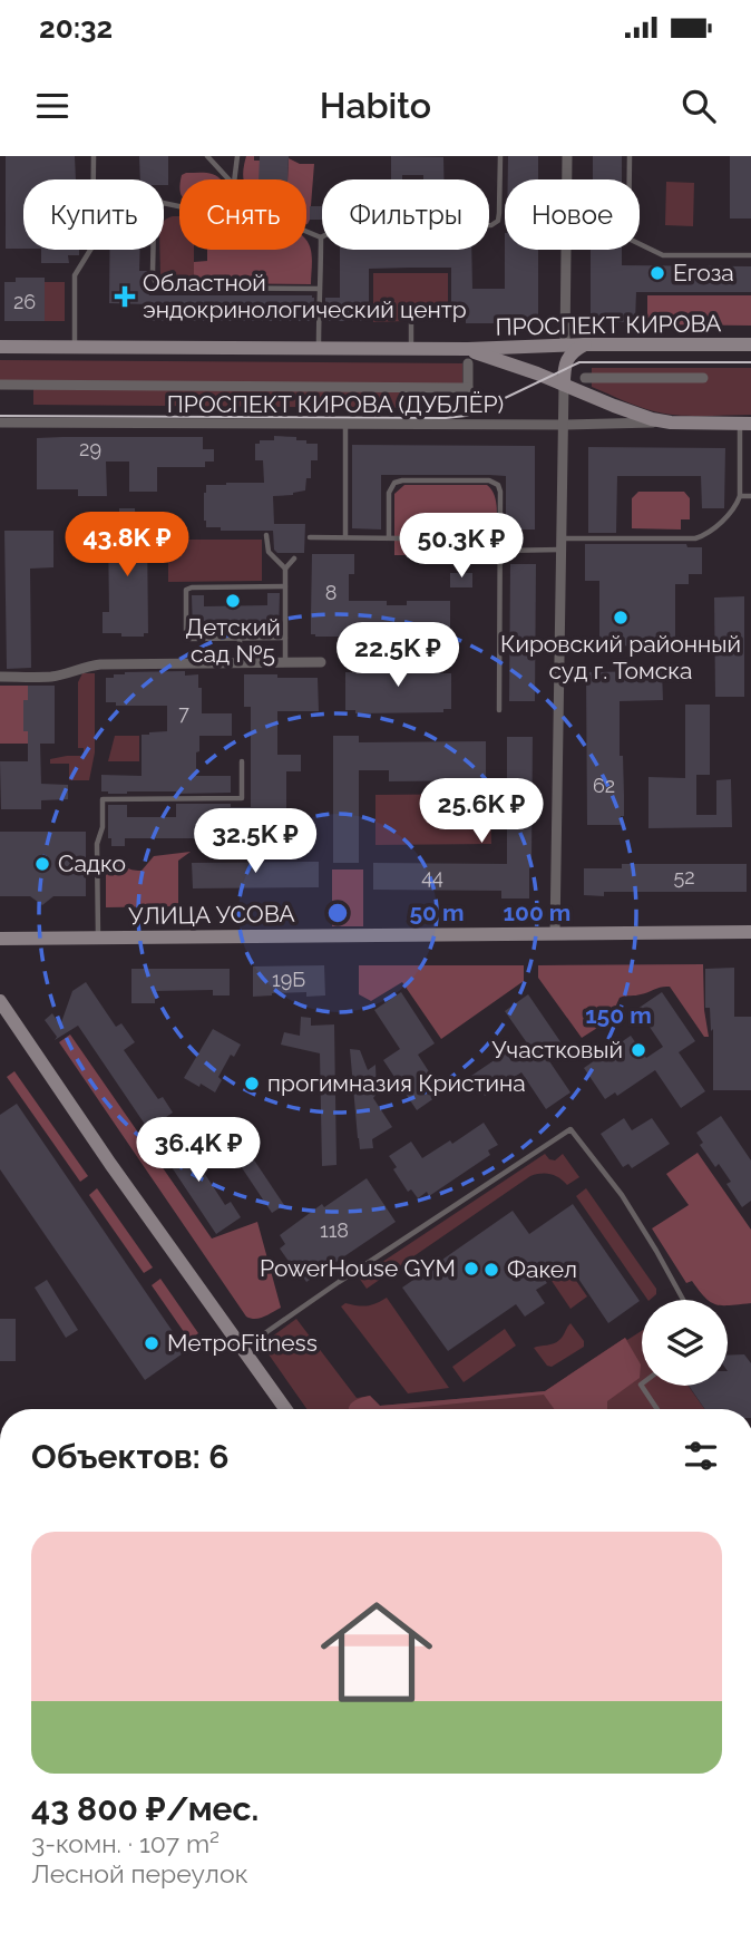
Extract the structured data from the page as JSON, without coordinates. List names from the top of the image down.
{
  "streets": {
    "main road": ["ПРОСПЕКТ КИРОВА", "УЛИЦА УСОВА"],
    "street": ["ПРОСПЕКТ КИРОВА (ДУБЛЁР)"]
  },
  "crossings": [
    ["ПРОСПЕКТ КИРОВА", "ПРОСПЕКТ КИРОВА (ДУБЛЁР)"]
  ],
  "places": {
    "other": [
      "Егоза",
      "Детский сад №5",
      "Кировский районный суд г. Томска",
      "Садко",
      "Участковый",
      "прогимназия Кристина",
      "PowerHouse GYM",
      "Факел",
      "МетроFitness"
    ],
    "health": ["Областной эндокринологический центр"]
  },
  "house_numbers": [
    "26",
    "29",
    "8",
    "7",
    "62",
    "44",
    "52",
    "19Б",
    "118"
  ],
  "page": {
    "status": "20:32",
    "header": "Habito",
    "chip": [
      "Купить",
      "Снять",
      "Фильтры",
      "Новое"
    ],
    "price": [
      "43.8K ₽",
      "50.3K ₽",
      "22.5K ₽",
      "25.6K ₽",
      "32.5K ₽",
      "36.4K ₽"
    ],
    "heading": "Объектов: 6",
    "list": [
      {
        "name": "43 800 ₽/мес.",
        "note": "3-комн. · 107 m² · Лесной переулок"
      }
    ]
  },
  "rings": ["50 m", "100 m", "150 m"]
}
